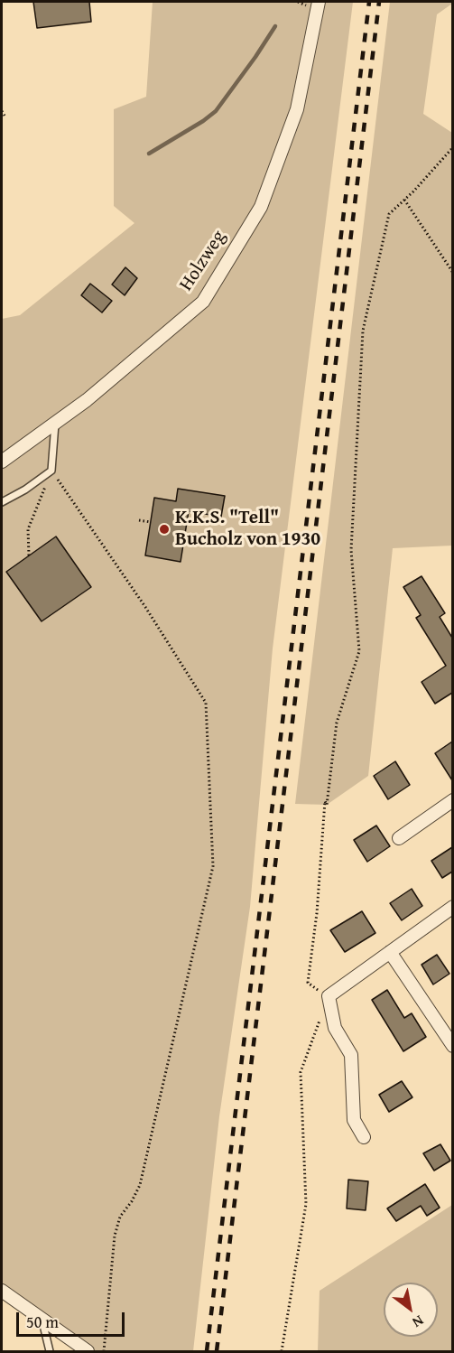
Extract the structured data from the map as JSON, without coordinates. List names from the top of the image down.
{
  "streets": {
    "street": ["Holzweg"]
  },
  "places": ["K.K.S. \"Tell\" Bucholz von 1930"],
  "scale_bar": "50 m",
  "north": "bottom right"
}
